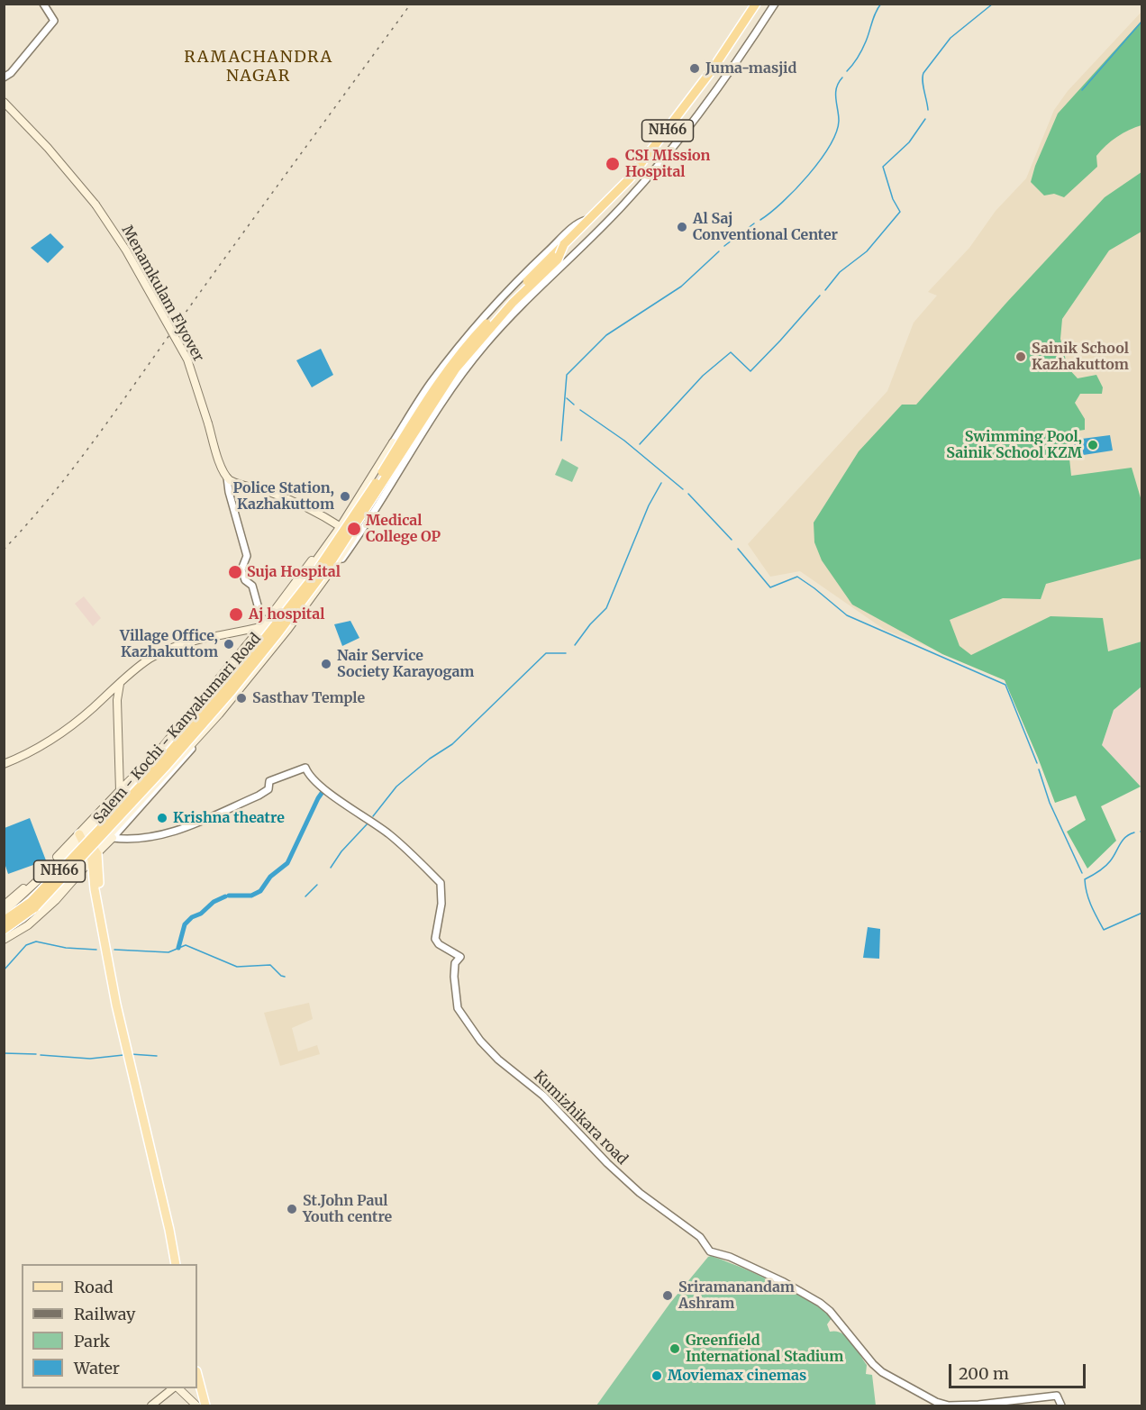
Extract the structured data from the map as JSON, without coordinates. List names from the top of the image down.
{
  "streets": {
    "highway": ["NH66", "Salem - Kochi - Kanyakumari Road"],
    "main road": ["Menamkulam Flyover"],
    "street": ["Kumizhikara road"]
  },
  "districts": ["RAMACHANDRA NAGAR"],
  "places": [
    "Juma-masjid",
    "CSI MIssion Hospital",
    "Al Saj Conventional Center",
    "Sainik School Kazhakuttom",
    "Swimming Pool, Sainik School KZM",
    "Police Station, Kazhakuttom",
    "Medical College OP",
    "Suja Hospital",
    "Aj hospital",
    "Village Office, Kazhakuttom",
    "Nair Service Society Karayogam",
    "Sasthav Temple",
    "Krishna theatre",
    "St.John Paul Youth centre",
    "Sriramanandam Ashram",
    "Greenfield International Stadium",
    "Moviemax cinemas"
  ],
  "legend": [
    "Road",
    "Railway",
    "Park",
    "Water"
  ],
  "scale_bar": "200 m"
}
